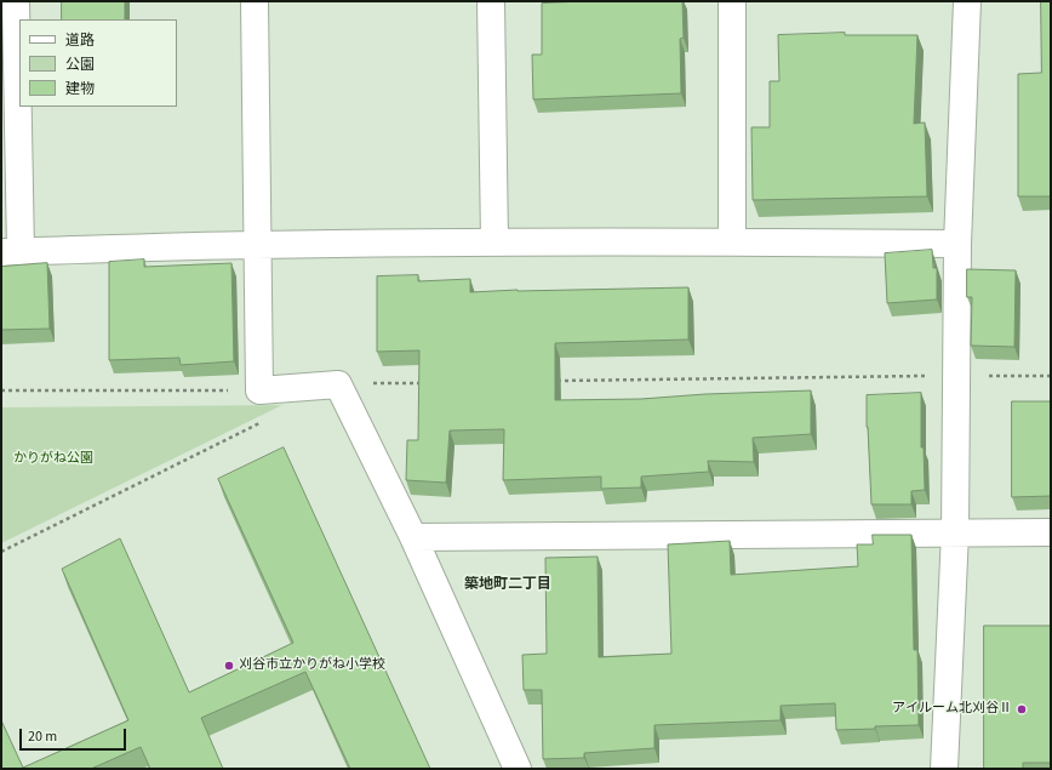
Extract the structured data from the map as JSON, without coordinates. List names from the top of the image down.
{
  "districts": ["築地町二丁目"],
  "parks": ["かりがね公園"],
  "places": ["刈谷市立かりがね小学校", "アイルーム北刈谷Ⅱ"],
  "legend": ["道路", "公園", "建物"],
  "scale_bar": "20 m"
}
